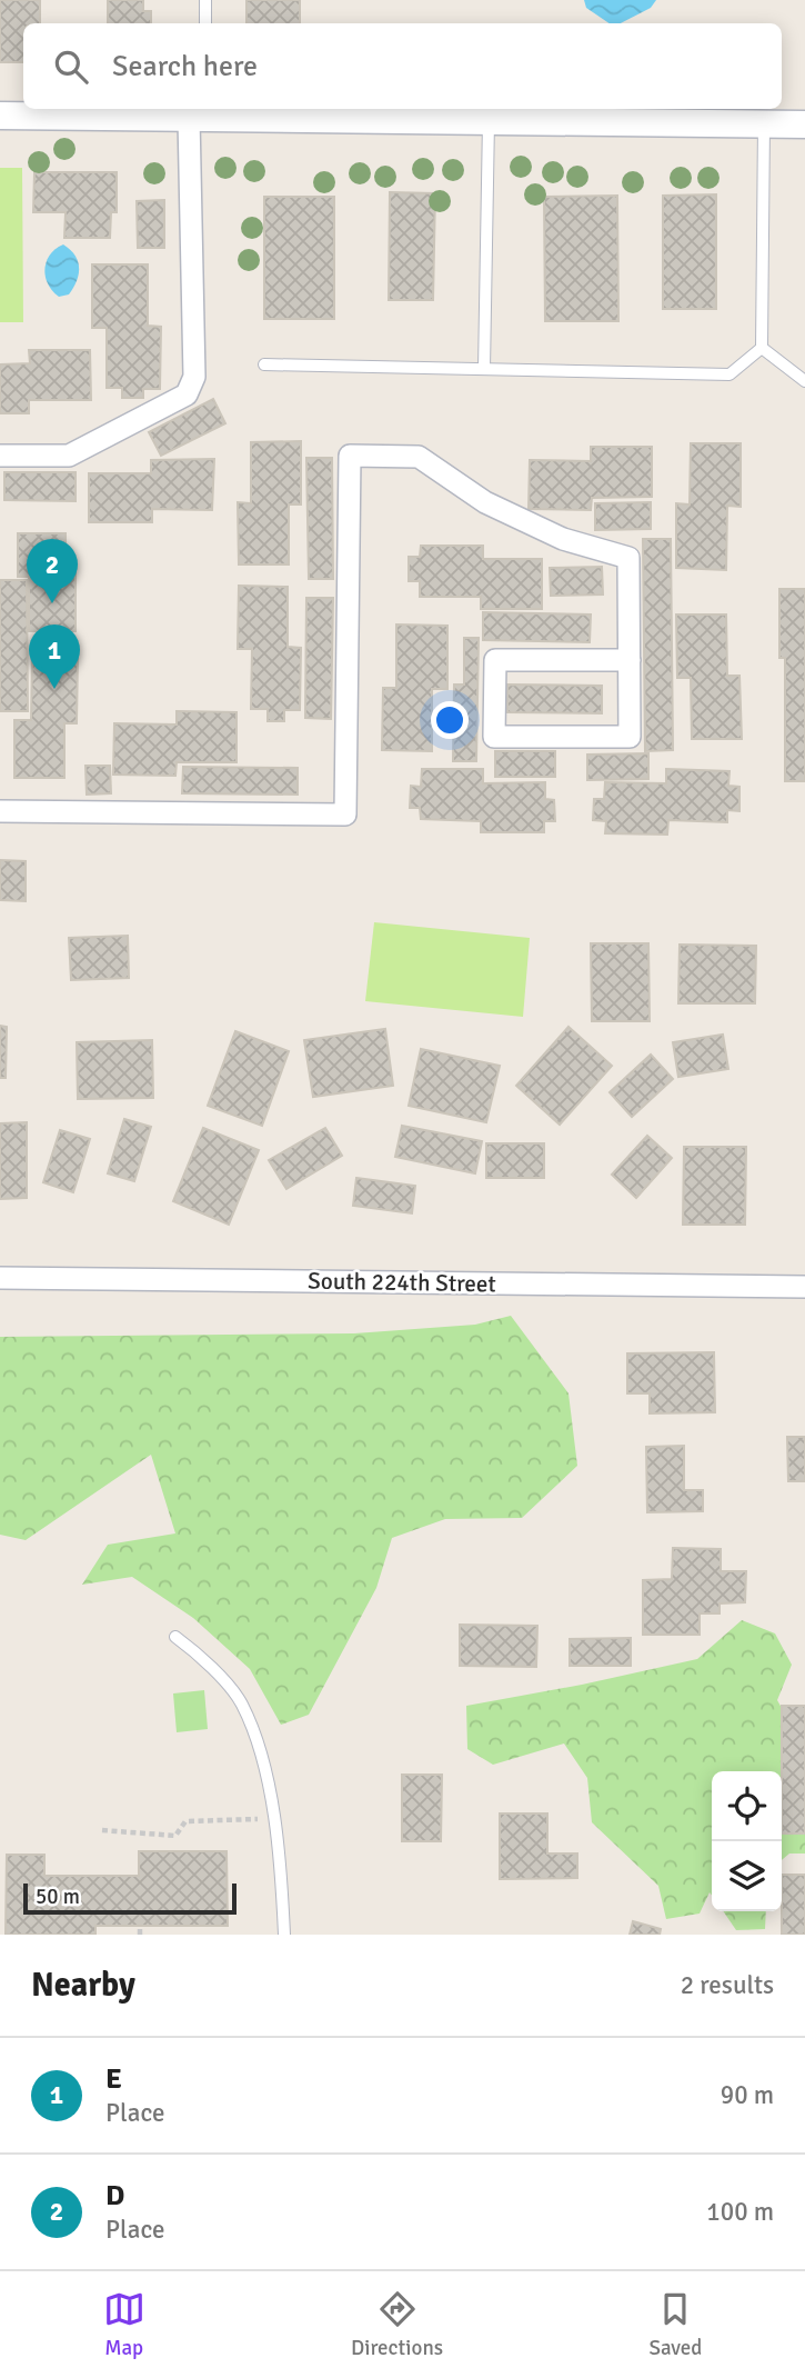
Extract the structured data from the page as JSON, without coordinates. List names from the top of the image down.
{
  "streets": {
    "street": ["South 224th Street"]
  },
  "scale_bar": "50 m",
  "page": {
    "search": "Search here",
    "pins": ["2", "1"],
    "scale": "50 m",
    "heading": ["Nearby", "2 results"],
    "list": [
      {
        "mark": "1",
        "name": "E",
        "note": "Place",
        "value": "90 m"
      },
      {
        "mark": "2",
        "name": "D",
        "note": "Place",
        "value": "100 m"
      }
    ],
    "nav": ["Map", "Directions", "Saved"]
  }
}
